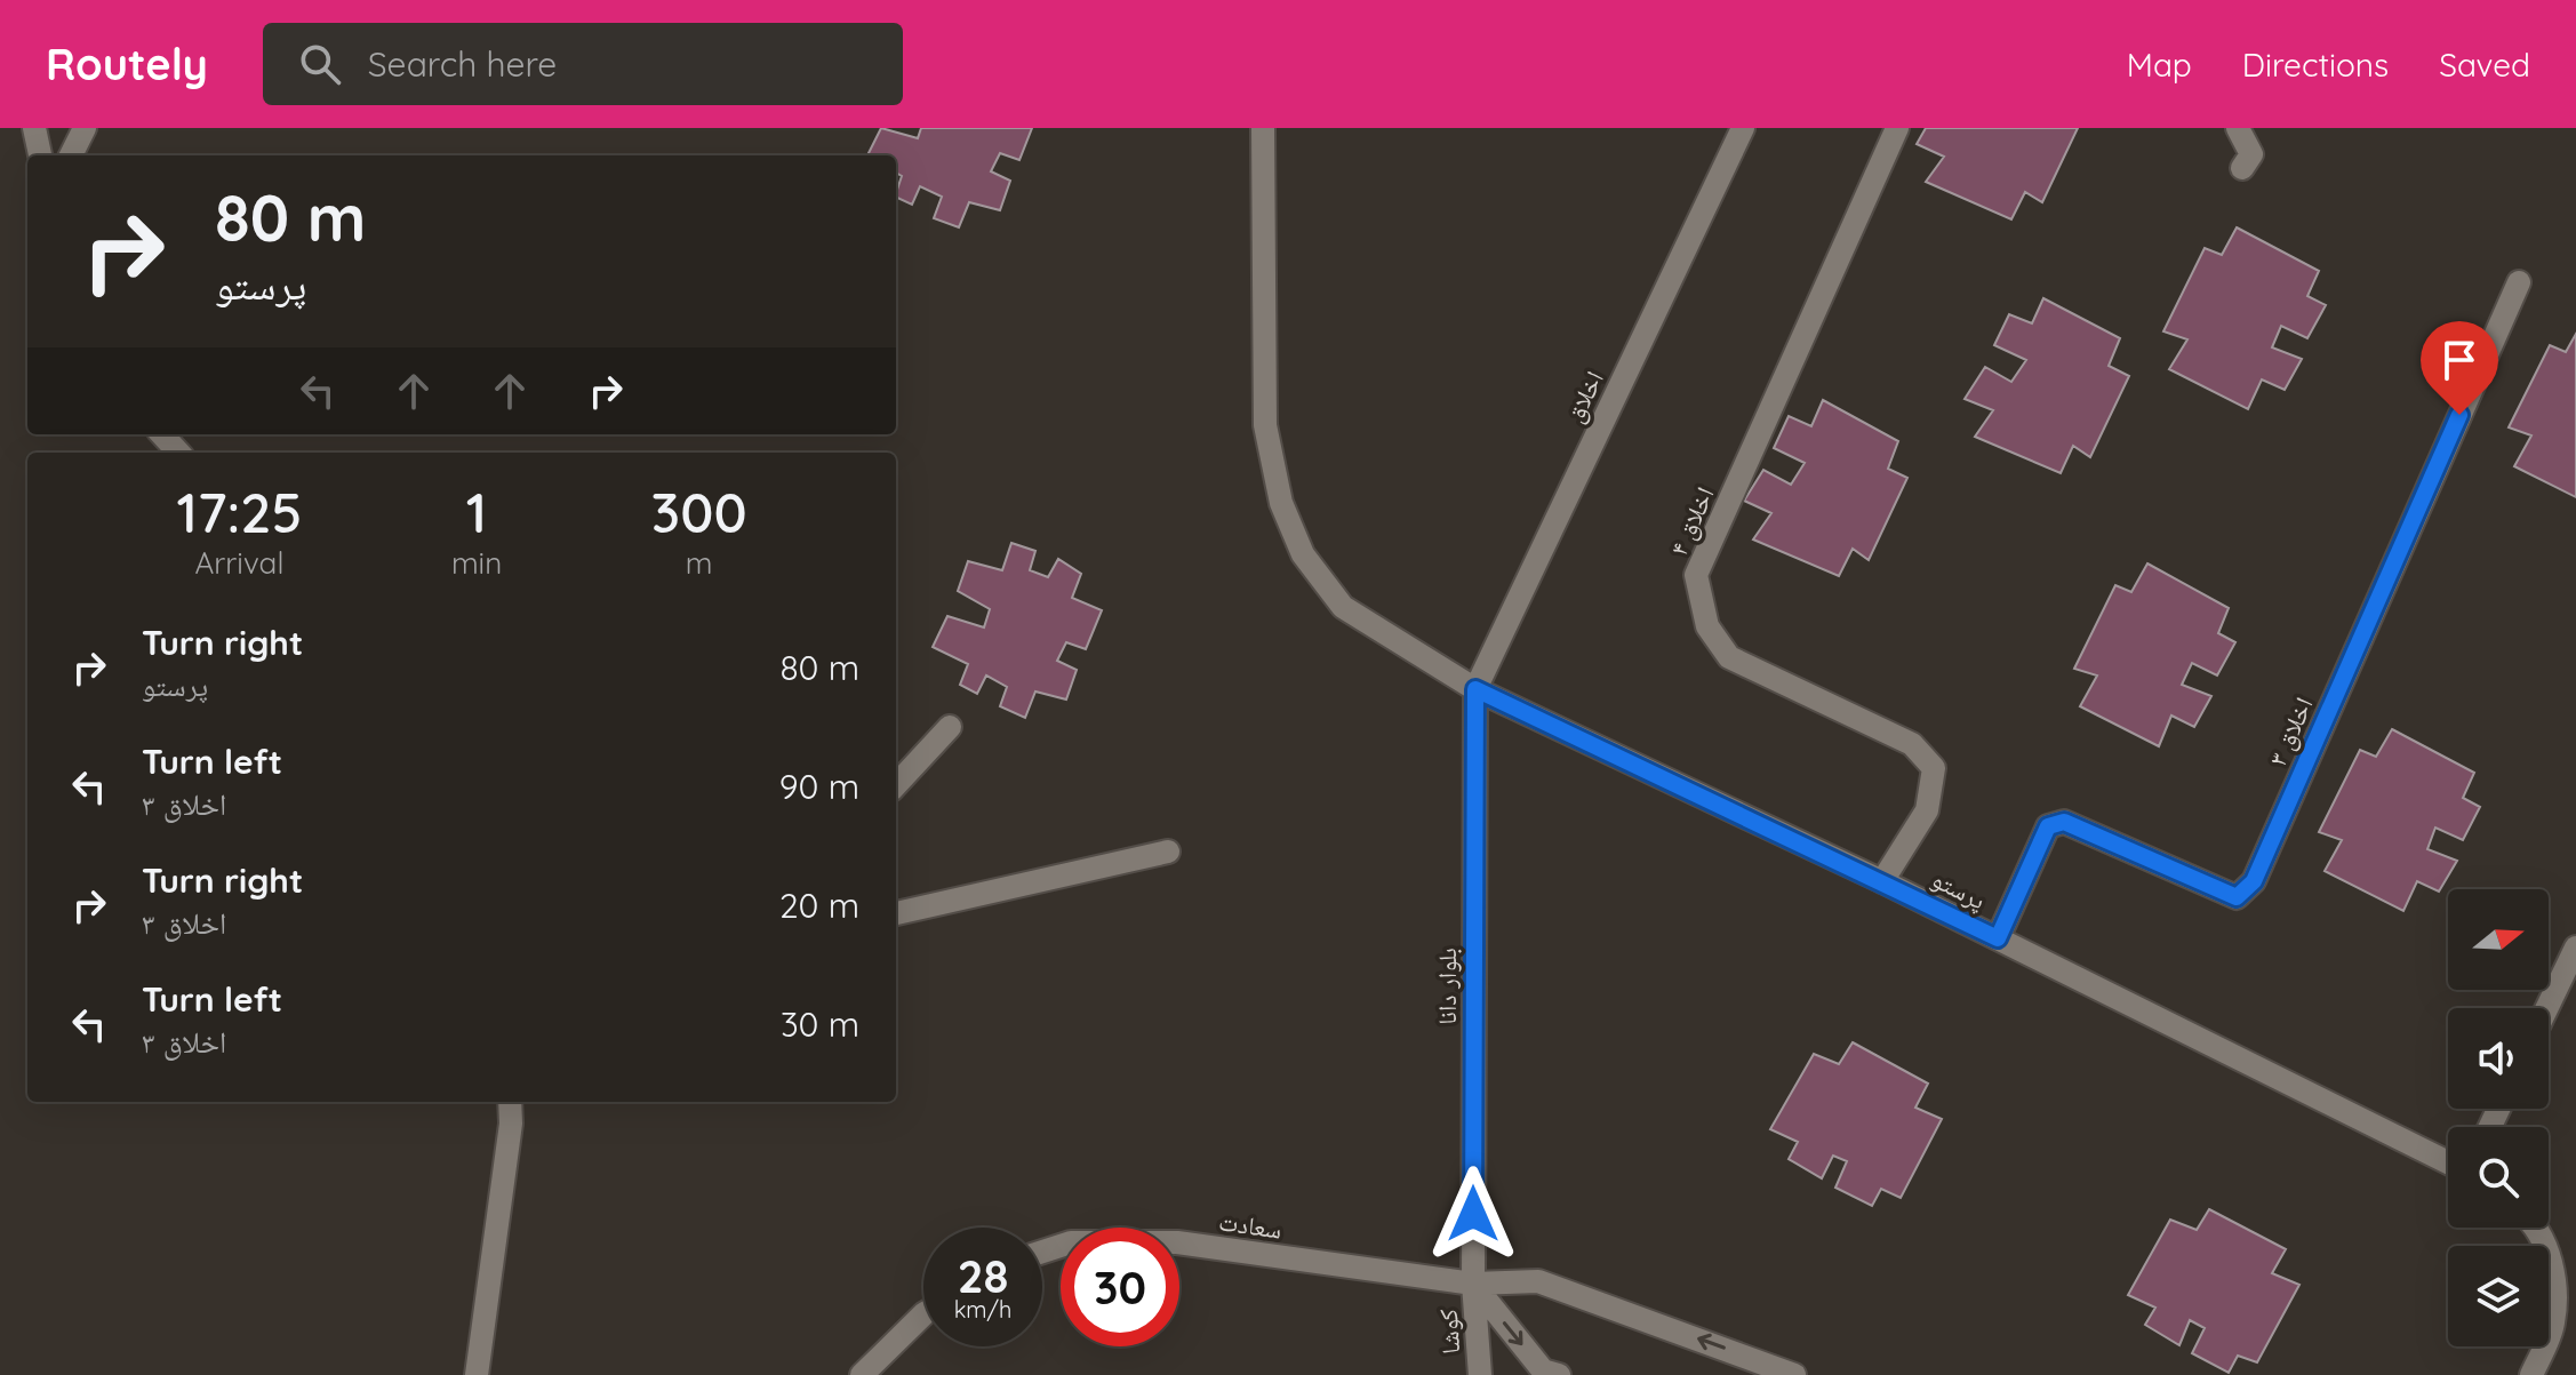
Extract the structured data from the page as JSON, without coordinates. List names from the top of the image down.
{
  "streets": {
    "street": [
      "اخلاق",
      "اخلاق ۴",
      "اخلاق ۳",
      "پرستو",
      "بلوار دانا",
      "سعادت",
      "کوشا"
    ]
  },
  "crossings": [
    ["اخلاق", "پرستو"],
    ["اخلاق", "بلوار دانا"],
    ["اخلاق ۴", "پرستو"],
    ["اخلاق ۳", "پرستو"],
    ["پرستو", "بلوار دانا"],
    ["بلوار دانا", "سعادت"],
    ["بلوار دانا", "کوشا"],
    ["سعادت", "کوشا"]
  ],
  "north": "right",
  "page": {
    "header": "Routely",
    "search": "Search here",
    "nav": ["Map", "Directions", "Saved"],
    "turn": ["80 m", "پرستو"],
    "eta": [
      "17:25",
      "Arrival",
      "1",
      "min",
      "300",
      "m"
    ],
    "list": [
      {
        "name": "Turn right",
        "note": "پرستو",
        "value": "80 m"
      },
      {
        "name": "Turn left",
        "note": "اخلاق ۳",
        "value": "90 m"
      },
      {
        "name": "Turn right",
        "note": "اخلاق ۳",
        "value": "20 m"
      },
      {
        "name": "Turn left",
        "note": "اخلاق ۳",
        "value": "30 m"
      }
    ],
    "speed": "28 km/h",
    "limit": "30"
  }
}
